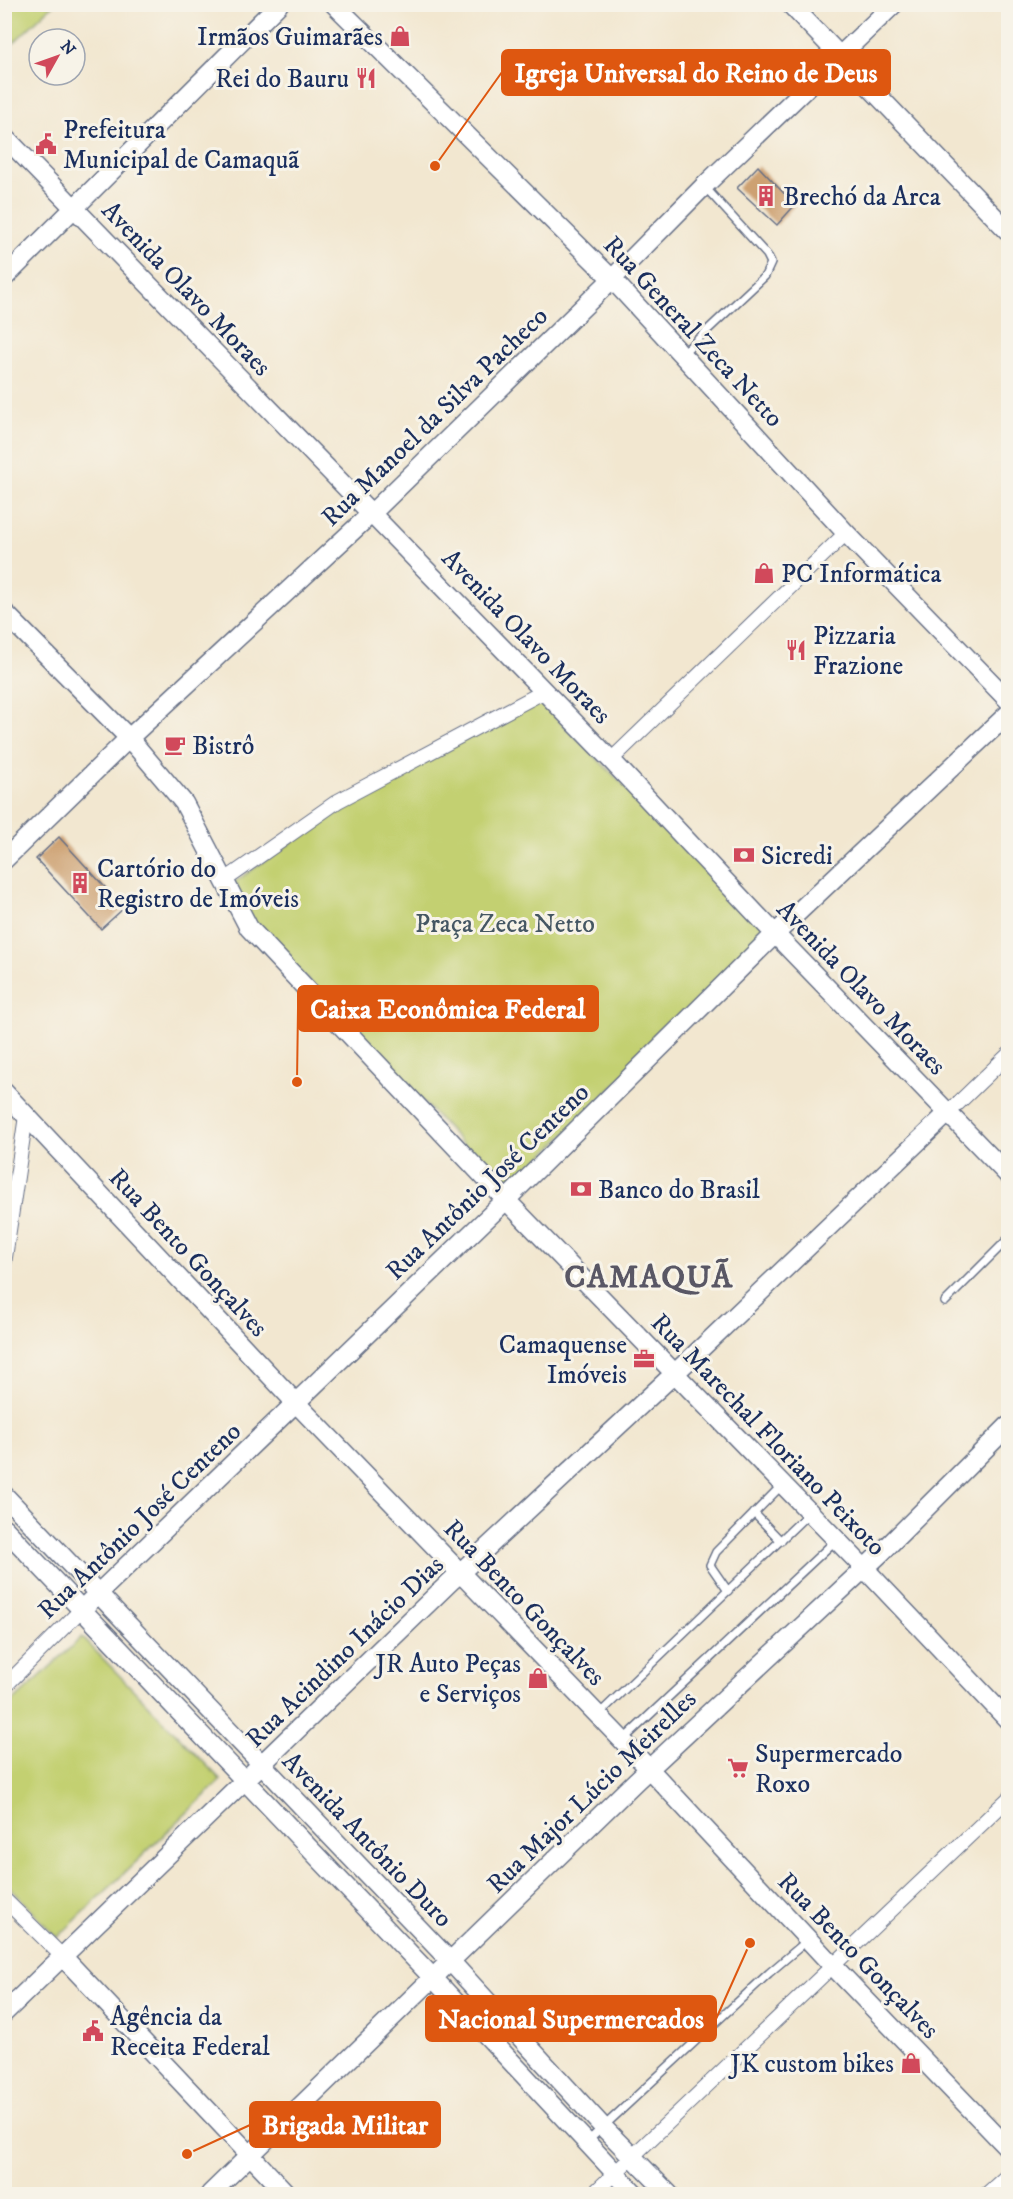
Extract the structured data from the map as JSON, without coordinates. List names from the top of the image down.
{
  "streets": {
    "street": [
      "Avenida Olavo Moraes",
      "Rua General Zeca Netto",
      "Rua Manoel da Silva Pacheco",
      "Rua Antônio José Centeno",
      "Rua Bento Gonçalves",
      "Rua Marechal Floriano Peixoto",
      "Rua Acindino Inácio Dias",
      "Rua Major Lúcio Meirelles",
      "Avenida Antônio Duro"
    ]
  },
  "crossings": [
    ["Avenida Olavo Moraes", "Rua Manoel da Silva Pacheco"],
    ["Avenida Olavo Moraes", "Rua Antônio José Centeno"],
    ["Avenida Olavo Moraes", "Rua Acindino Inácio Dias"],
    ["Rua General Zeca Netto", "Rua Manoel da Silva Pacheco"],
    ["Rua Manoel da Silva Pacheco", "Rua Marechal Floriano Peixoto"],
    ["Rua Antônio José Centeno", "Rua Bento Gonçalves"],
    ["Rua Antônio José Centeno", "Rua Marechal Floriano Peixoto"],
    ["Rua Antônio José Centeno", "Avenida Antônio Duro"],
    ["Rua Bento Gonçalves", "Rua Acindino Inácio Dias"],
    ["Rua Bento Gonçalves", "Rua Major Lúcio Meirelles"],
    ["Rua Marechal Floriano Peixoto", "Rua Acindino Inácio Dias"],
    ["Rua Marechal Floriano Peixoto", "Rua Major Lúcio Meirelles"],
    ["Rua Acindino Inácio Dias", "Avenida Antônio Duro"],
    ["Rua Major Lúcio Meirelles", "Avenida Antônio Duro"]
  ],
  "districts": ["CAMAQUÃ"],
  "parks": ["Praça Zeca Netto"],
  "places": {
    "shop": [
      "Irmãos Guimarães",
      "PC Informática",
      "JR Auto Peças e Serviços",
      "JK custom bikes"
    ],
    "restaurant": ["Rei do Bauru", "Pizzaria Frazione"],
    "public building": ["Prefeitura Municipal de Camaquã", "Agência da Receita Federal"],
    "other": [
      "Igreja Universal do Reino de Deus",
      "Caixa Econômica Federal",
      "Nacional Supermercados",
      "Brigada Militar"
    ],
    "building": ["Brechó da Arca", "Cartório do Registro de Imóveis"],
    "cafe": ["Bistrô"],
    "bank": ["Sicredi", "Banco do Brasil"],
    "office": ["Camaquense Imóveis"],
    "supermarket": ["Supermercado Roxo"]
  },
  "north": "top right"
}
